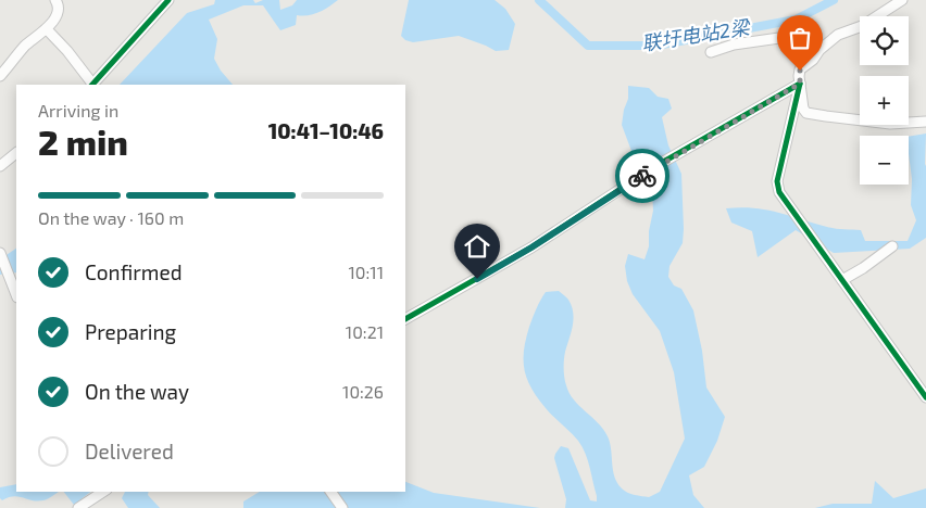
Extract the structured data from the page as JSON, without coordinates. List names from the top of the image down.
{
  "water": ["联圩电站2梁"],
  "page": {
    "map_buttons": ["+", "−"],
    "heading": ["2 min", "Arriving in", "10:41–10:46"],
    "bar": "On the way · 160 m",
    "list": [
      ["Confirmed", "10:11"],
      ["Preparing", "10:21"],
      ["On the way", "10:26"],
      "Delivered"
    ]
  }
}
